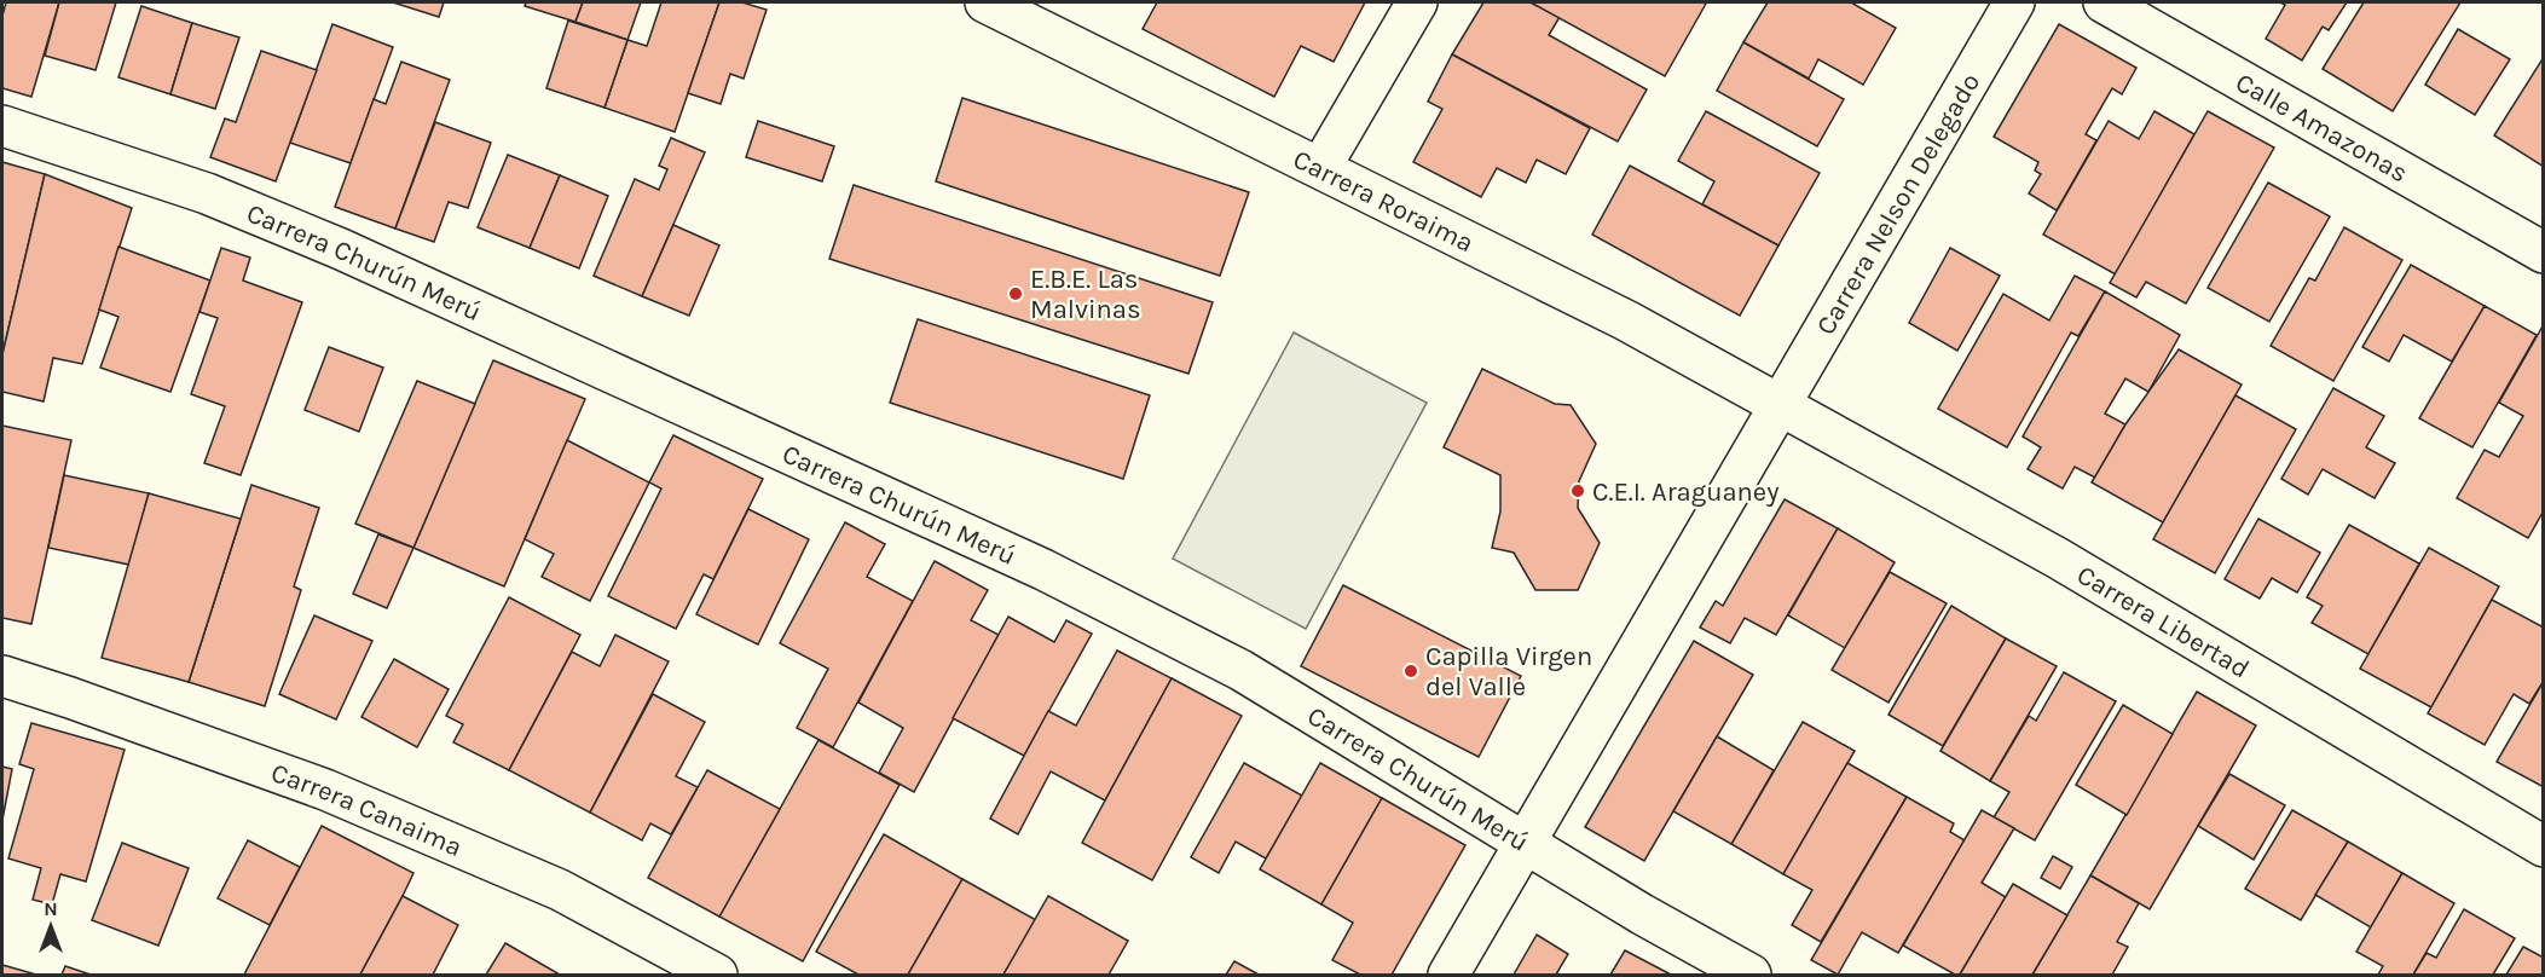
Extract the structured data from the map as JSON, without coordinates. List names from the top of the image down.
{
  "streets": {
    "street": [
      "Calle Amazonas",
      "Carrera Roraima",
      "Carrera Nelson Delegado",
      "Carrera Churún Merú",
      "Carrera Libertad",
      "Carrera Canaima"
    ]
  },
  "crossings": [
    ["Carrera Roraima", "Carrera Nelson Delegado"],
    ["Carrera Roraima", "Carrera Libertad"],
    ["Carrera Nelson Delegado", "Carrera Churún Merú"],
    ["Carrera Nelson Delegado", "Carrera Libertad"]
  ],
  "places": ["E.B.E. Las Malvinas", "C.E.I. Araguaney", "Capilla Virgen del Valle"],
  "north": "top"
}
